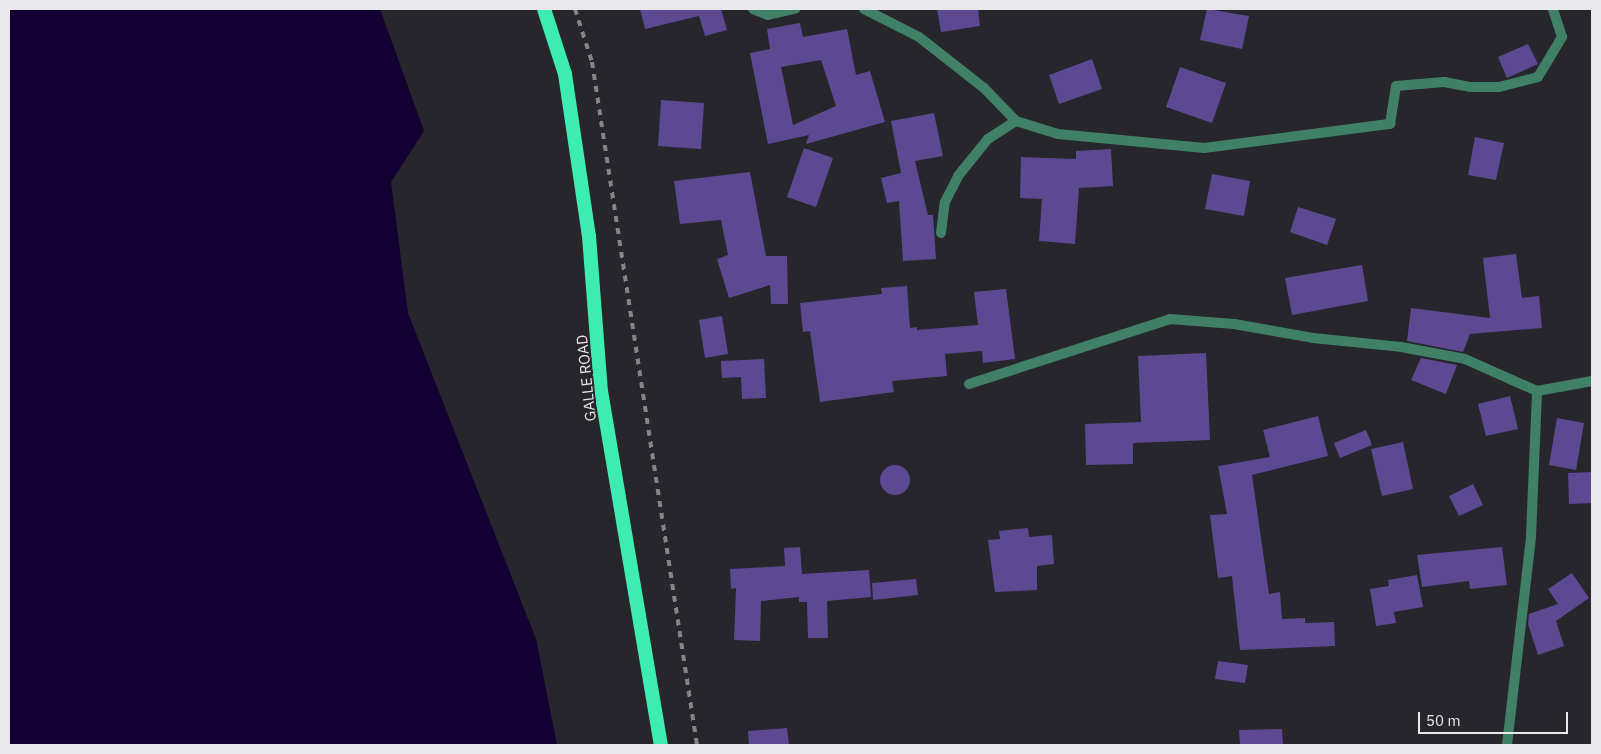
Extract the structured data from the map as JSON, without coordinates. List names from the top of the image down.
{
  "streets": {
    "highway": ["GALLE ROAD"]
  },
  "scale_bar": "50 m"
}
